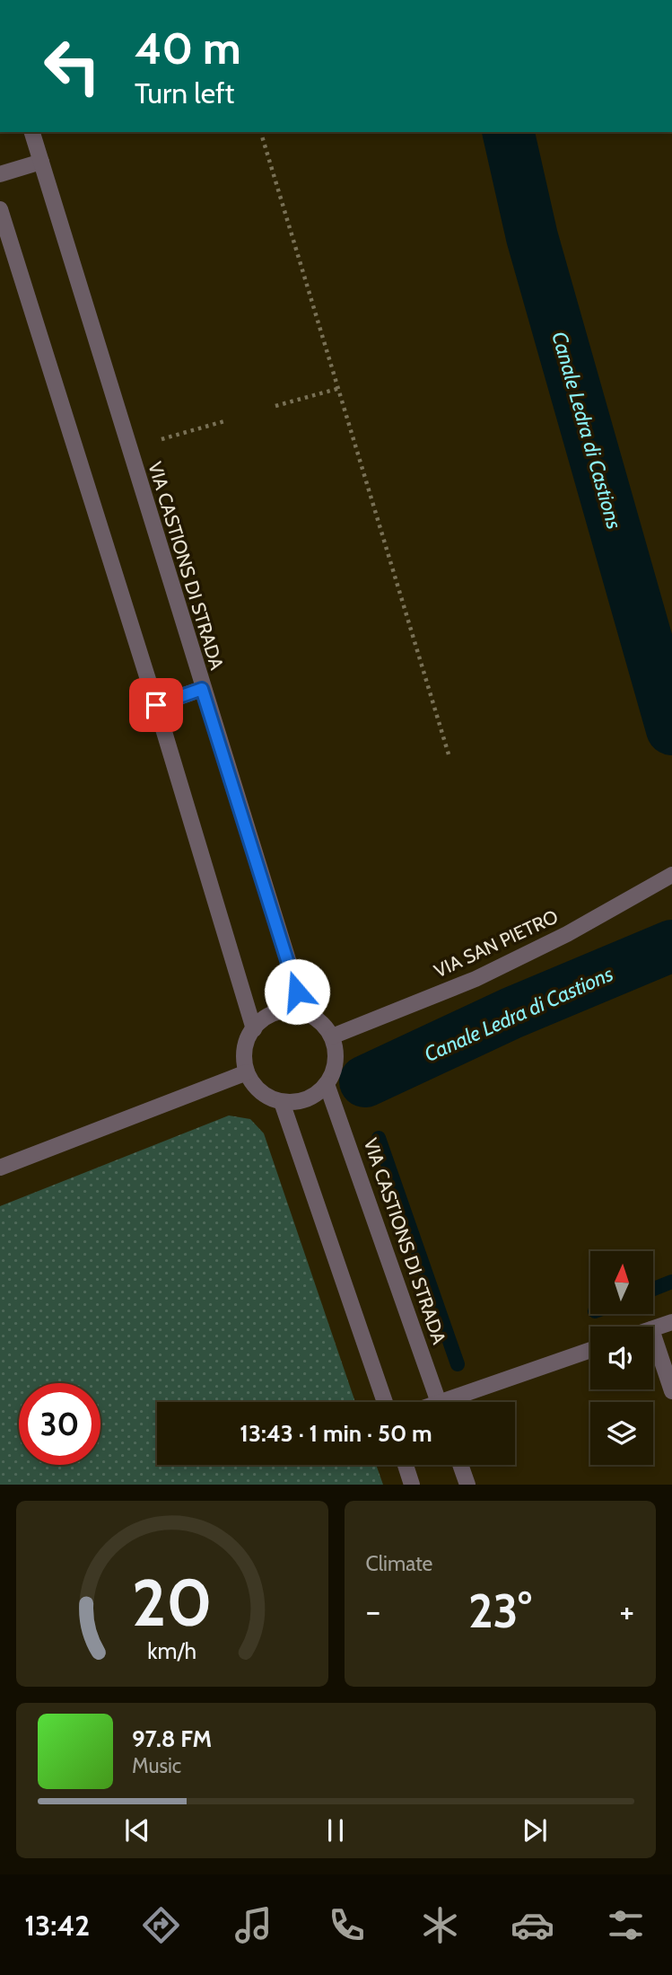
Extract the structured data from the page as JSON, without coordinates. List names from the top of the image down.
{
  "streets": {
    "street": ["VIA CASTIONS DI STRADA", "VIA SAN PIETRO"]
  },
  "crossings": [
    ["VIA CASTIONS DI STRADA", "VIA SAN PIETRO"]
  ],
  "water": ["Canale Ledra di Castions"],
  "north": "top",
  "page": {
    "turn": ["40 m", "Turn left"],
    "limit": "30",
    "trip": "13:43 · 1 min · 50 m",
    "tile": "Climate",
    "heat": ["−", "23°", "+"],
    "song": ["97.8 FM", "Music"],
    "tabs": "13:42",
    "gauge": ["20", "km/h"]
  }
}
